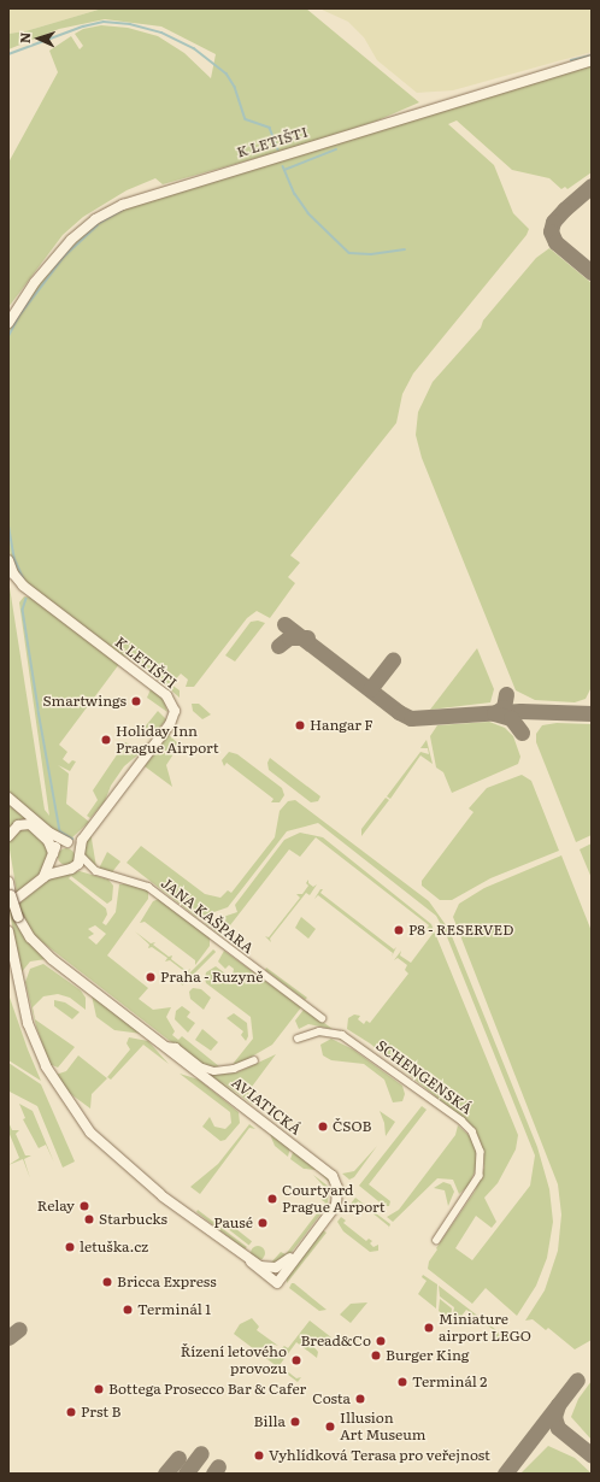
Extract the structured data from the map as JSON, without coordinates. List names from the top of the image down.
{
  "streets": {
    "main road": ["K LETIŠTI", "AVIATICKÁ"],
    "street": ["JANA KAŠPARA", "SCHENGENSKÁ"]
  },
  "crossings": [
    ["K LETIŠTI", "JANA KAŠPARA"]
  ],
  "places": [
    "Smartwings",
    "Hangar F",
    "Holiday Inn Prague Airport",
    "P8 - RESERVED",
    "Praha - Ruzyně",
    "ČSOB",
    "Courtyard Prague Airport",
    "Relay",
    "Starbucks",
    "Pausé",
    "letuška.cz",
    "Bricca Express",
    "Terminál 1",
    "Miniature airport LEGO",
    "Bread&Co",
    "Burger King",
    "Řízení letového provozu",
    "Terminál 2",
    "Bottega Prosecco Bar & Cafer",
    "Costa",
    "Prst B",
    "Billa",
    "Illusion Art Museum",
    "Vyhlídková Terasa pro veřejnost"
  ],
  "north": "left"
}
